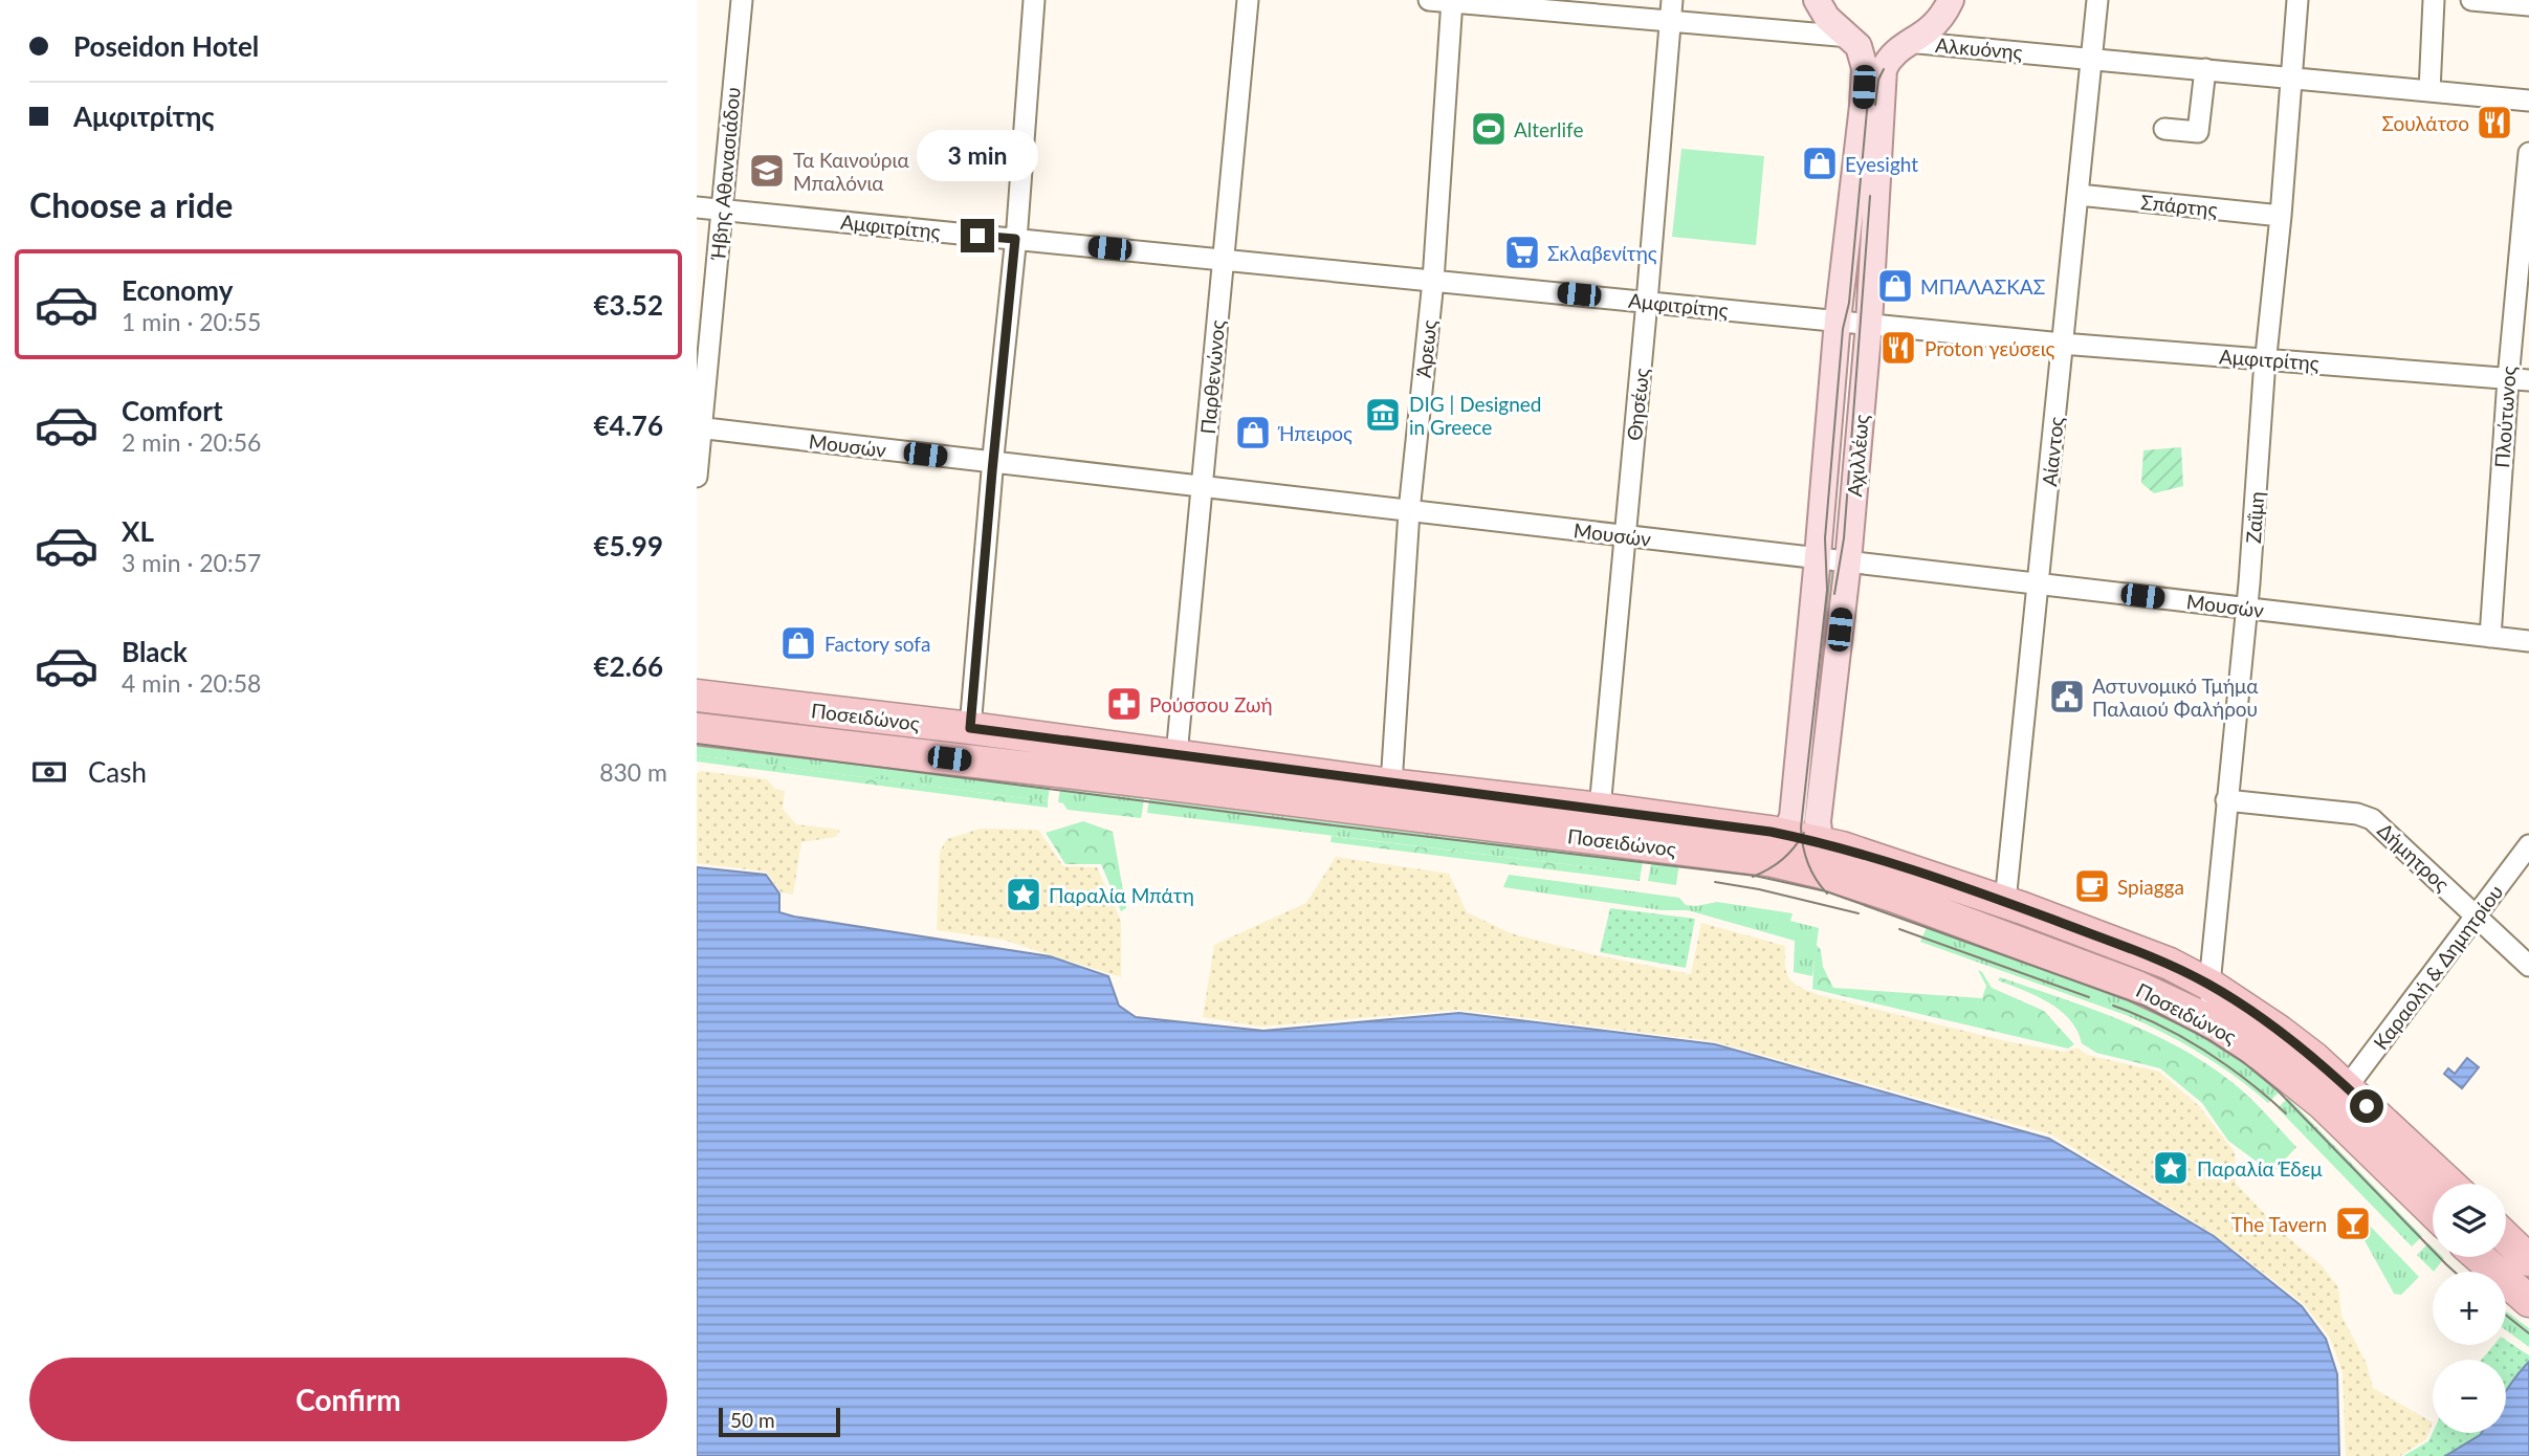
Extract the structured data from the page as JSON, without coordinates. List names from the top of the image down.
{
  "streets": {
    "highway": ["Ποσειδώνος"],
    "main road": ["Αλκυόνης", "Αχιλλέως"],
    "street": [
      "Ήβης Αθανασιάδου",
      "Σπάρτης",
      "Αμφιτρίτης",
      "Άρεως",
      "Παρθενώνος",
      "Θησέως",
      "Πλούτωνος",
      "Μουσών",
      "Αίαντος",
      "Ζαΐμη",
      "Δήμητρος",
      "Καραολή & Δημητρίου"
    ]
  },
  "crossings": [
    ["Αλκυόνης", "Άρεως"],
    ["Αλκυόνης", "Θησέως"],
    ["Αλκυόνης", "Αίαντος"],
    ["Αλκυόνης", "Ζαΐμη"],
    ["Ήβης Αθανασιάδου", "Αμφιτρίτης"],
    ["Ήβης Αθανασιάδου", "Μουσών"],
    ["Σπάρτης", "Αίαντος"],
    ["Σπάρτης", "Ζαΐμη"],
    ["Αμφιτρίτης", "Άρεως"],
    ["Αμφιτρίτης", "Παρθενώνος"],
    ["Αμφιτρίτης", "Θησέως"],
    ["Αμφιτρίτης", "Πλούτωνος"],
    ["Αμφιτρίτης", "Αίαντος"],
    ["Αμφιτρίτης", "Αχιλλέως"],
    ["Αμφιτρίτης", "Ζαΐμη"],
    ["Άρεως", "Μουσών"],
    ["Άρεως", "Ποσειδώνος"],
    ["Παρθενώνος", "Μουσών"],
    ["Παρθενώνος", "Ποσειδώνος"],
    ["Θησέως", "Μουσών"],
    ["Θησέως", "Ποσειδώνος"],
    ["Πλούτωνος", "Μουσών"],
    ["Μουσών", "Αίαντος"],
    ["Μουσών", "Αχιλλέως"],
    ["Μουσών", "Ζαΐμη"],
    ["Αίαντος", "Ποσειδώνος"],
    ["Αχιλλέως", "Ποσειδώνος"],
    ["Ζαΐμη", "Ποσειδώνος"],
    ["Ζαΐμη", "Δήμητρος"],
    ["Ποσειδώνος", "Καραολή & Δημητρίου"],
    ["Δήμητρος", "Καραολή & Δημητρίου"]
  ],
  "places": {
    "restaurant": ["Σουλάτσο", "Proton γεύσεις"],
    "sports": ["Alterlife"],
    "shop": [
      "Eyesight",
      "ΜΠΑΛΑΣΚΑΣ",
      "Ήπειρος",
      "Factory sofa"
    ],
    "school or university": ["Τα Καινούρια Μπαλόνια"],
    "supermarket": ["Σκλαβενίτης"],
    "museum": ["DIG | Designed in Greece"],
    "public building": ["Αστυνομικό Τμήμα Παλαιού Φαλήρου"],
    "pharmacy": ["Ρούσσου Ζωή"],
    "cafe": ["Spiagga"],
    "place": ["Παραλία Μπάτη", "Παραλία Έδεμ"],
    "bar": ["The Tavern"]
  },
  "scale_bar": "50 m",
  "page": {
    "banner": ["Poseidon Hotel", "Αμφιτρίτης"],
    "bubble": "3 min",
    "heading": "Choose a ride",
    "list": [
      {
        "name": "Economy",
        "note": "1 min · 20:55",
        "value": "€3.52"
      },
      {
        "name": "Comfort",
        "note": "2 min · 20:56",
        "value": "€4.76"
      },
      {
        "name": "XL",
        "note": "3 min · 20:57",
        "value": "€5.99"
      },
      {
        "name": "Black",
        "note": "4 min · 20:58",
        "value": "€2.66"
      }
    ],
    "pay": ["Cash", "830 m"],
    "map_buttons": ["+", "−"],
    "buttons": "Confirm",
    "scale": "50 m"
  }
}
